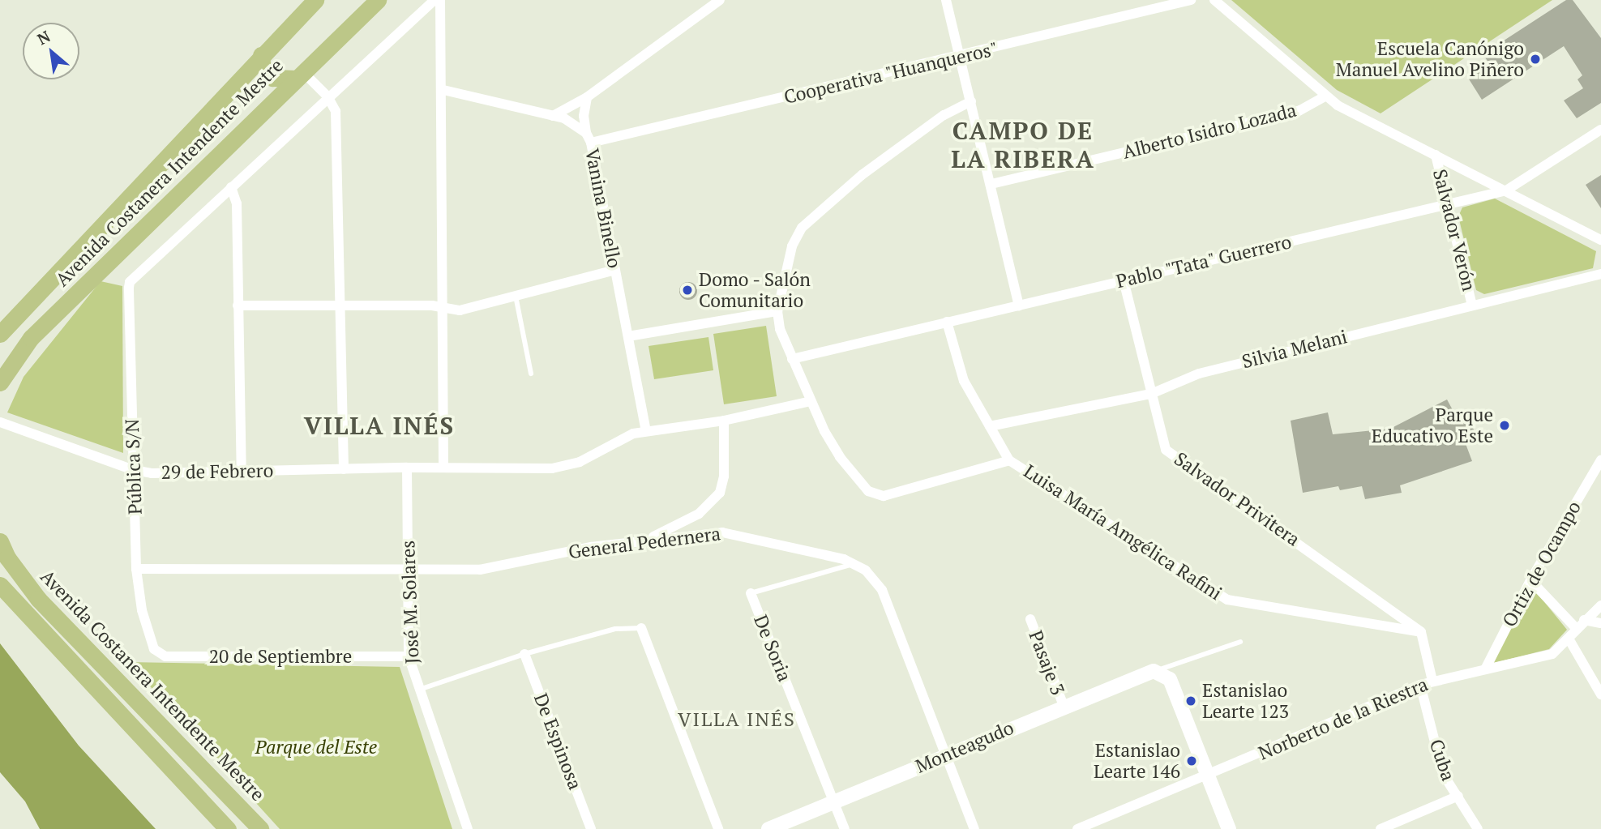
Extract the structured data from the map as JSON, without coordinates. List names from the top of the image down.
{
  "streets": {
    "main road": ["Avenida Costanera Intendente Mestre"],
    "street": [
      "Cooperativa \"Huanqueros\"",
      "Alberto Isidro Lozada",
      "Vanina Binello",
      "Salvador Verón",
      "Pablo \"Tata\" Guerrero",
      "Silvia Melani",
      "Pública S/N",
      "29 de Febrero",
      "Salvador Privitera",
      "Luisa María Amgélica Rafini",
      "General Pedernera",
      "Ortiz de Ocampo",
      "José M. Solares",
      "De Soria",
      "20 de Septiembre",
      "Pasaje 3",
      "Norberto de la Riestra",
      "De Espinosa",
      "Monteagudo",
      "Cuba"
    ]
  },
  "crossings": [
    ["Cooperativa \"Huanqueros\"", "Vanina Binello"],
    ["Salvador Verón", "Pablo \"Tata\" Guerrero"],
    ["Salvador Verón", "Silvia Melani"],
    ["Pablo \"Tata\" Guerrero", "Salvador Privitera"],
    ["Pablo \"Tata\" Guerrero", "Luisa María Amgélica Rafini"],
    ["Silvia Melani", "Salvador Privitera"],
    ["Silvia Melani", "Luisa María Amgélica Rafini"],
    ["Pública S/N", "29 de Febrero"],
    ["Pública S/N", "General Pedernera"],
    ["Pública S/N", "20 de Septiembre"],
    ["29 de Febrero", "José M. Solares"],
    ["Salvador Privitera", "Luisa María Amgélica Rafini"],
    ["General Pedernera", "José M. Solares"],
    ["Ortiz de Ocampo", "Norberto de la Riestra"],
    ["José M. Solares", "20 de Septiembre"],
    ["De Soria", "Monteagudo"],
    ["Pasaje 3", "Monteagudo"],
    ["Norberto de la Riestra", "Cuba"]
  ],
  "districts": ["CAMPO DE LA RIBERA", "VILLA INÉS", "VILLA INÉS"],
  "parks": ["Parque del Este"],
  "places": [
    "Escuela Canónigo Manuel Avelino Piñero",
    "Domo - Salón Comunitario",
    "Parque Educativo Este",
    "Estanislao Learte 123",
    "Estanislao Learte 146"
  ],
  "north": "top left"
}
